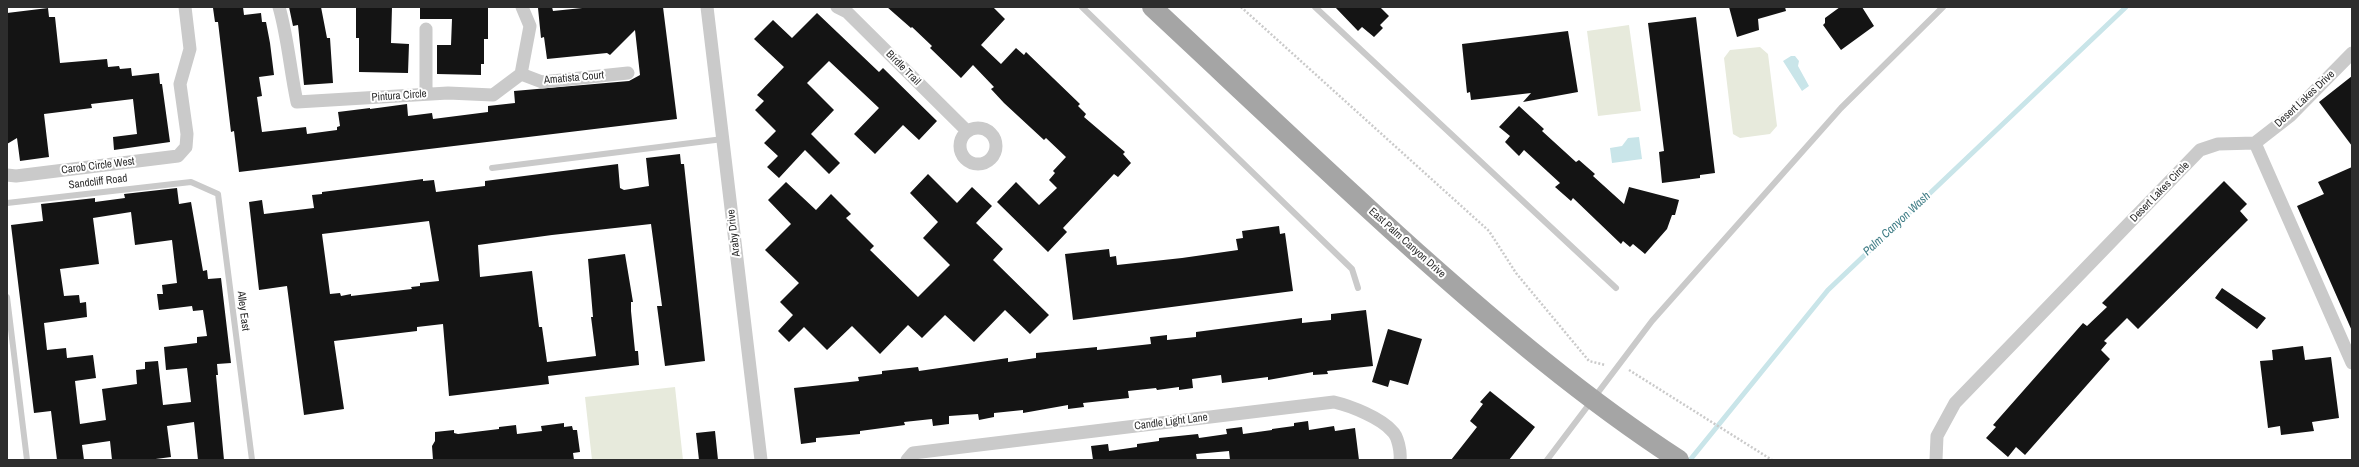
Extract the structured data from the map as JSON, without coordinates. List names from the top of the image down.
{
  "streets": {
    "main road": ["East Palm Canyon Drive"],
    "street": [
      "Birdle Trail",
      "Amatista Court",
      "Pintura Circle",
      "Desert Lakes Drive",
      "Carob Circle West",
      "Desert Lakes Circle",
      "Araby Drive",
      "Candle Light Lane"
    ],
    "lane": ["Sandcliff Road", "Alley East"]
  },
  "crossings": [
    ["Amatista Court", "Pintura Circle"],
    ["Desert Lakes Drive", "Desert Lakes Circle"],
    ["Sandcliff Road", "Alley East"]
  ],
  "water": ["Palm Canyon Wash"]
}
